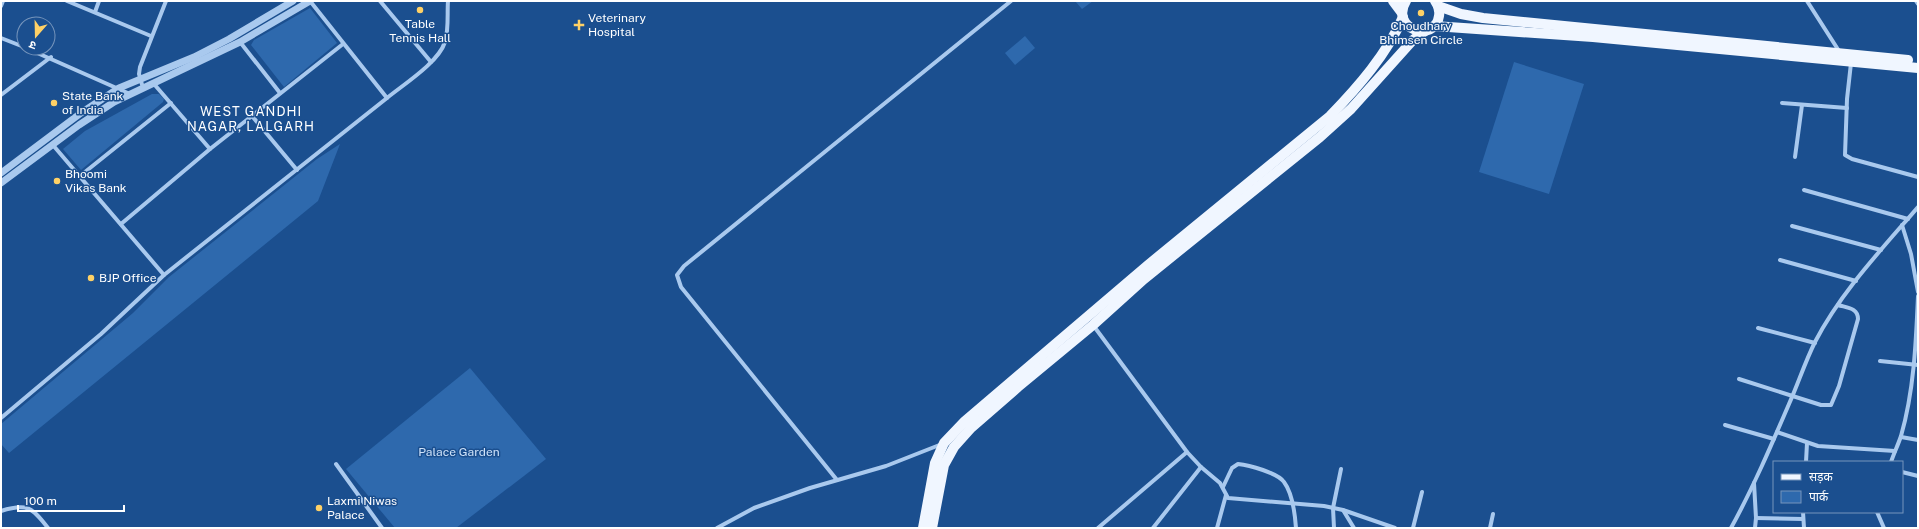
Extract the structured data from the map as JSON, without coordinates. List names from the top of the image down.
{
  "districts": ["WEST GANDHI NAGAR, LALGARH"],
  "parks": ["Palace Garden"],
  "places": {
    "other": [
      "Table Tennis Hall",
      "Choudhary Bhimsen Circle",
      "State Bank of India",
      "Bhoomi Vikas Bank",
      "BJP Office",
      "Laxmi Niwas Palace"
    ],
    "health": ["Veterinary Hospital"]
  },
  "legend": ["सड़क", "पार्क"],
  "scale_bar": "100 m",
  "north": "bottom"
}
